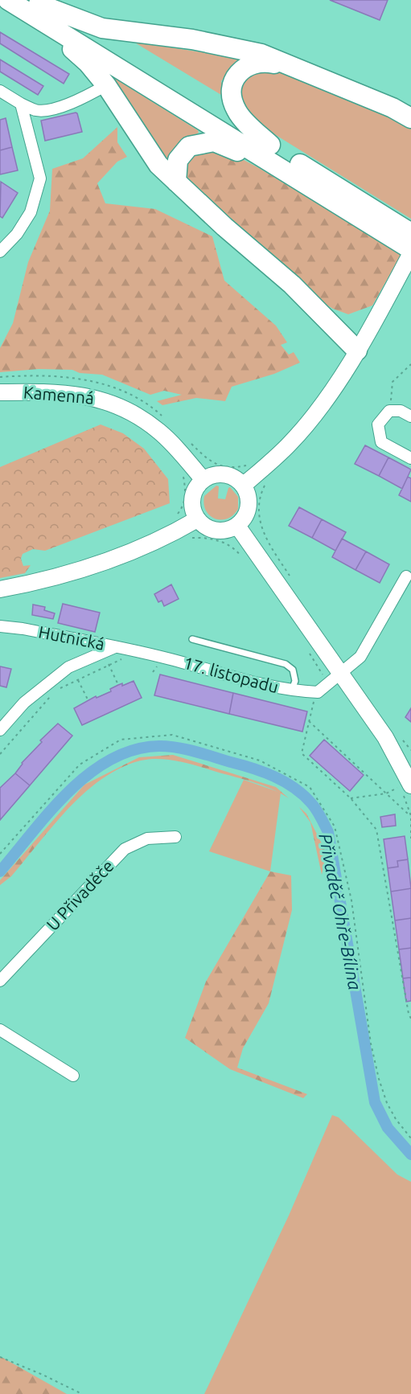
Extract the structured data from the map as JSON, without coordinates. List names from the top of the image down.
{
  "streets": {
    "street": [
      "Kamenná",
      "Hutnická",
      "17. listopadu",
      "U Přivaděče"
    ]
  },
  "crossings": [
    ["Hutnická", "17. listopadu"]
  ],
  "water": ["Přivaděč Ohře-Bílina"]
}
